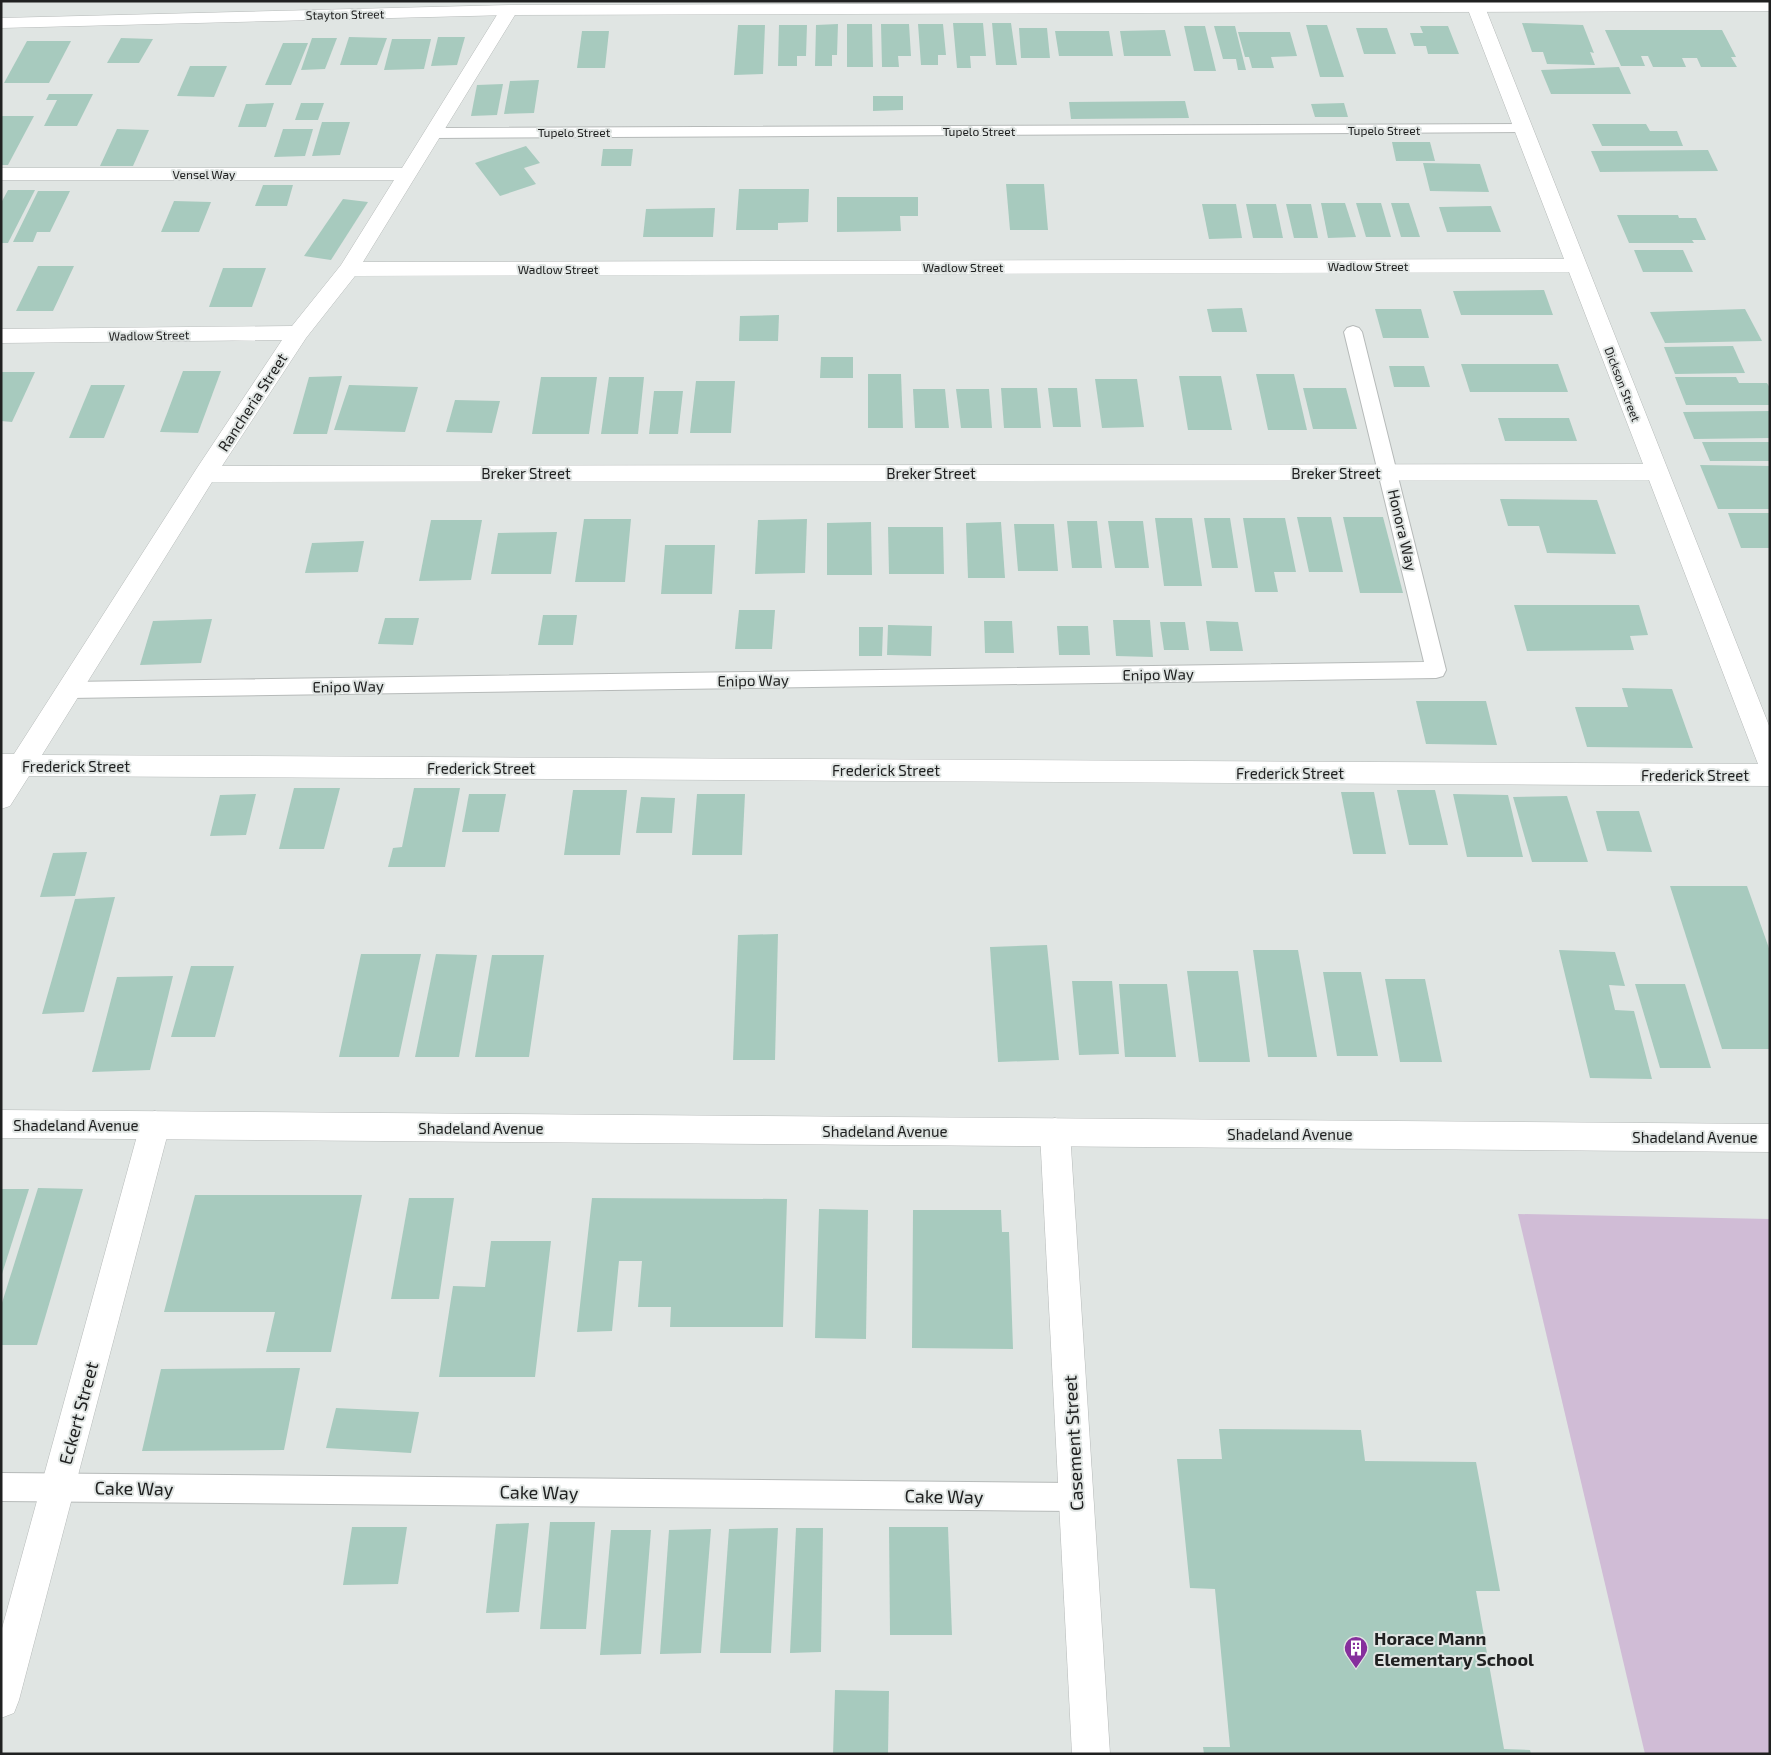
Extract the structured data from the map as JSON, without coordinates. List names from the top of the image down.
{
  "streets": {
    "street": [
      "Stayton Street",
      "Vensel Way",
      "Wadlow Street",
      "Dickson Street",
      "Rancheria Street",
      "Breker Street",
      "Frederick Street",
      "Shadeland Avenue",
      "Eckert Street",
      "Casement Street"
    ],
    "lane": [
      "Tupelo Street",
      "Honora Way",
      "Enipo Way",
      "Cake Way"
    ]
  },
  "crossings": [
    ["Stayton Street", "Dickson Street"],
    ["Stayton Street", "Rancheria Street"],
    ["Tupelo Street", "Dickson Street"],
    ["Tupelo Street", "Rancheria Street"],
    ["Vensel Way", "Rancheria Street"],
    ["Wadlow Street", "Dickson Street"],
    ["Wadlow Street", "Rancheria Street"],
    ["Dickson Street", "Breker Street"],
    ["Rancheria Street", "Breker Street"],
    ["Rancheria Street", "Enipo Way"],
    ["Rancheria Street", "Frederick Street"],
    ["Breker Street", "Honora Way"],
    ["Honora Way", "Enipo Way"],
    ["Shadeland Avenue", "Eckert Street"],
    ["Shadeland Avenue", "Casement Street"],
    ["Eckert Street", "Cake Way"],
    ["Casement Street", "Cake Way"]
  ],
  "places": {
    "building": ["Horace Mann Elementary School"]
  }
}
